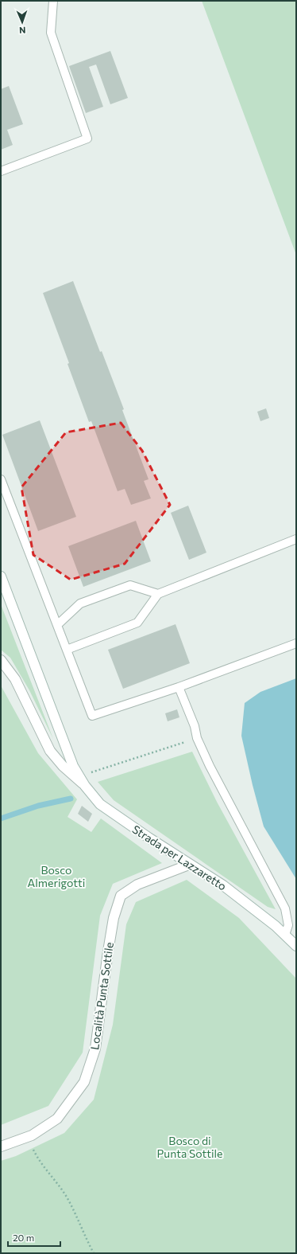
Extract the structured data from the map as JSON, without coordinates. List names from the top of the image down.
{
  "streets": {
    "street": ["Strada per Lazzaretto", "Località Punta Sottile"]
  },
  "crossings": [
    ["Strada per Lazzaretto", "Località Punta Sottile"]
  ],
  "parks": ["Bosco Almerigotti", "Bosco di Punta Sottile"],
  "scale_bar": "20 m",
  "north": "bottom"
}
